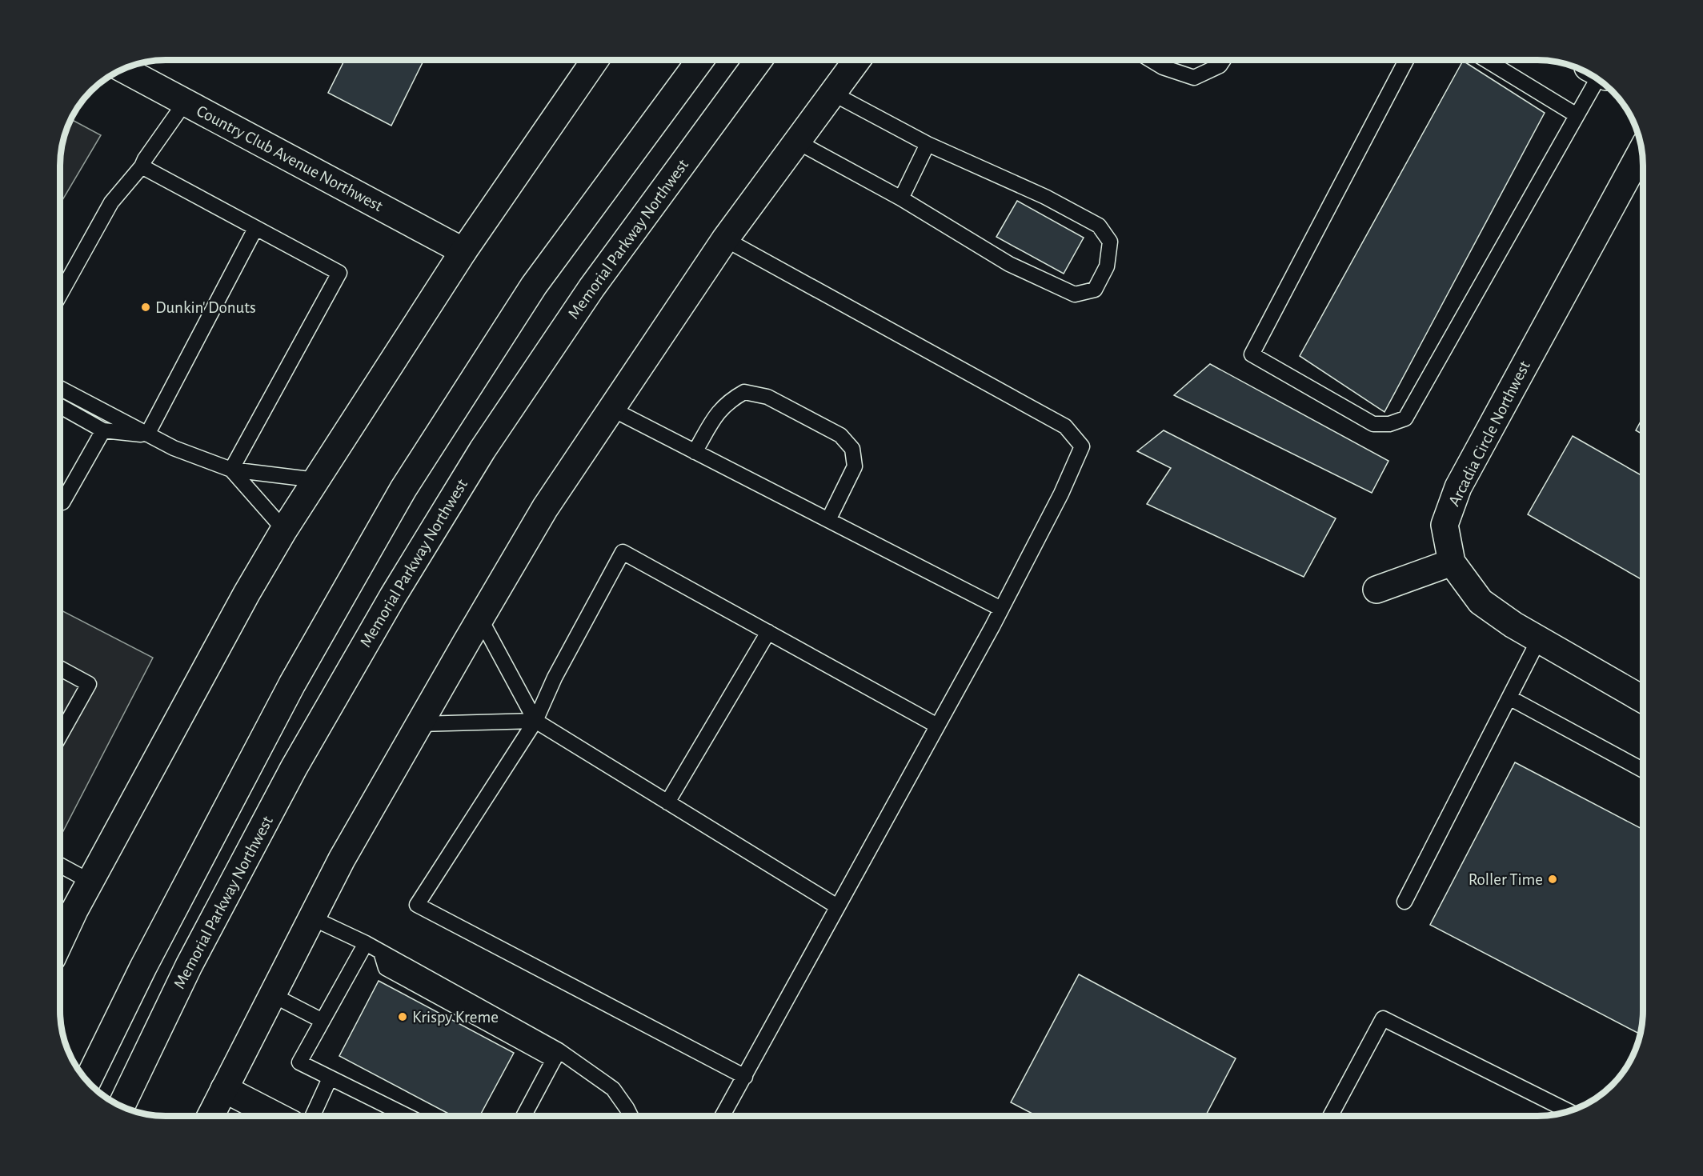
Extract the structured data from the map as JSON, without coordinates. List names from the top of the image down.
{
  "streets": {
    "main road": ["Country Club Avenue Northwest", "Memorial Parkway Northwest", "Arcadia Circle Northwest"]
  },
  "places": ["Dunkin' Donuts", "Roller Time", "Krispy Kreme"]
}
